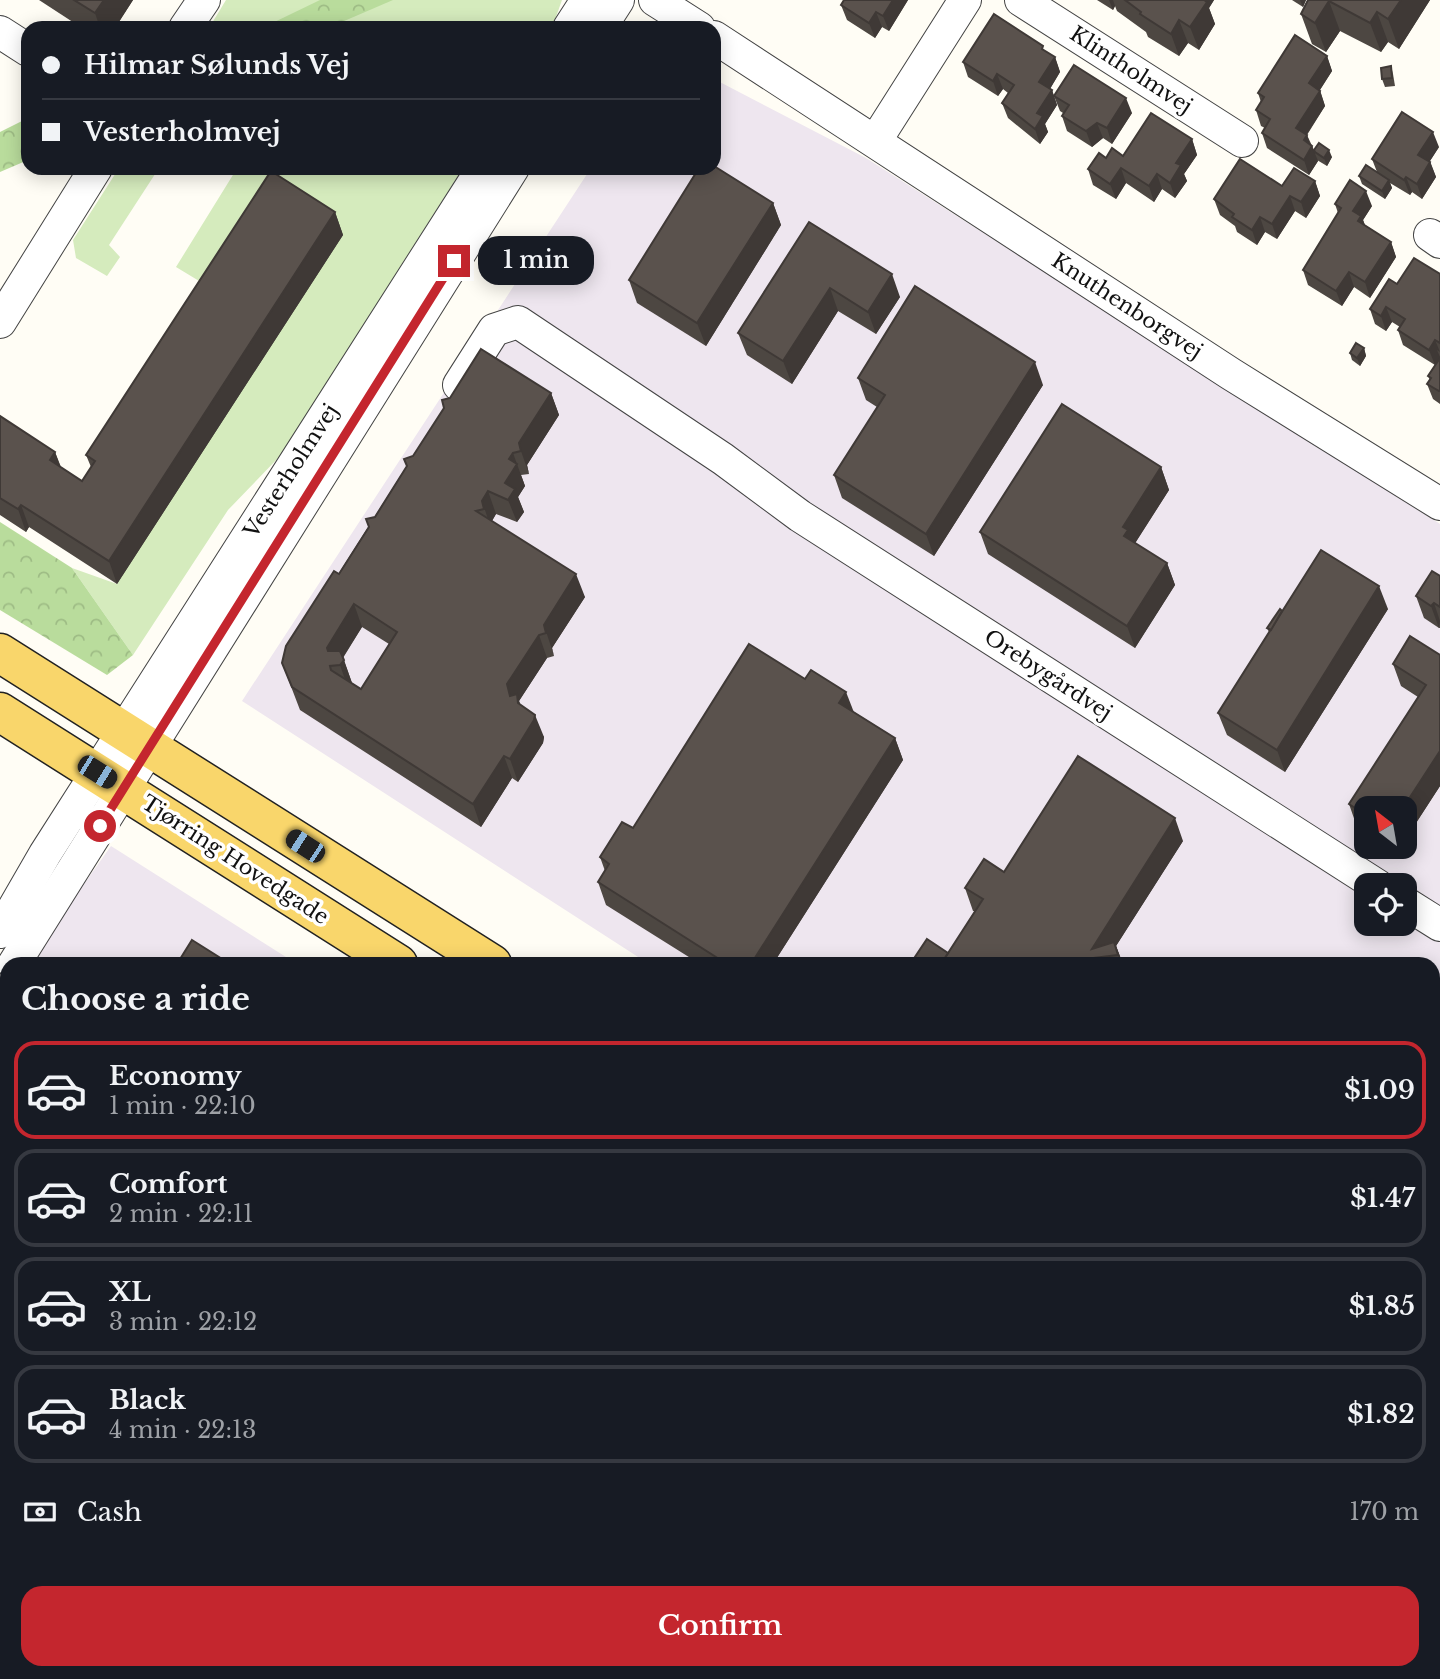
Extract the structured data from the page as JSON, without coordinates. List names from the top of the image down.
{
  "streets": {
    "main road": ["Tjørring Hovedgade"],
    "street": [
      "Klintholmvej",
      "Knuthenborgvej",
      "Vesterholmvej",
      "Orebygårdvej"
    ]
  },
  "crossings": [
    ["Vesterholmvej", "Tjørring Hovedgade"]
  ],
  "north": "top left",
  "page": {
    "banner": ["Hilmar Sølunds Vej", "Vesterholmvej"],
    "bubble": "1 min",
    "heading": "Choose a ride",
    "list": [
      {
        "name": "Economy",
        "note": "1 min · 22:10",
        "value": "$1.09"
      },
      {
        "name": "Comfort",
        "note": "2 min · 22:11",
        "value": "$1.47"
      },
      {
        "name": "XL",
        "note": "3 min · 22:12",
        "value": "$1.85"
      },
      {
        "name": "Black",
        "note": "4 min · 22:13",
        "value": "$1.82"
      }
    ],
    "pay": ["Cash", "170 m"],
    "buttons": "Confirm"
  }
}
